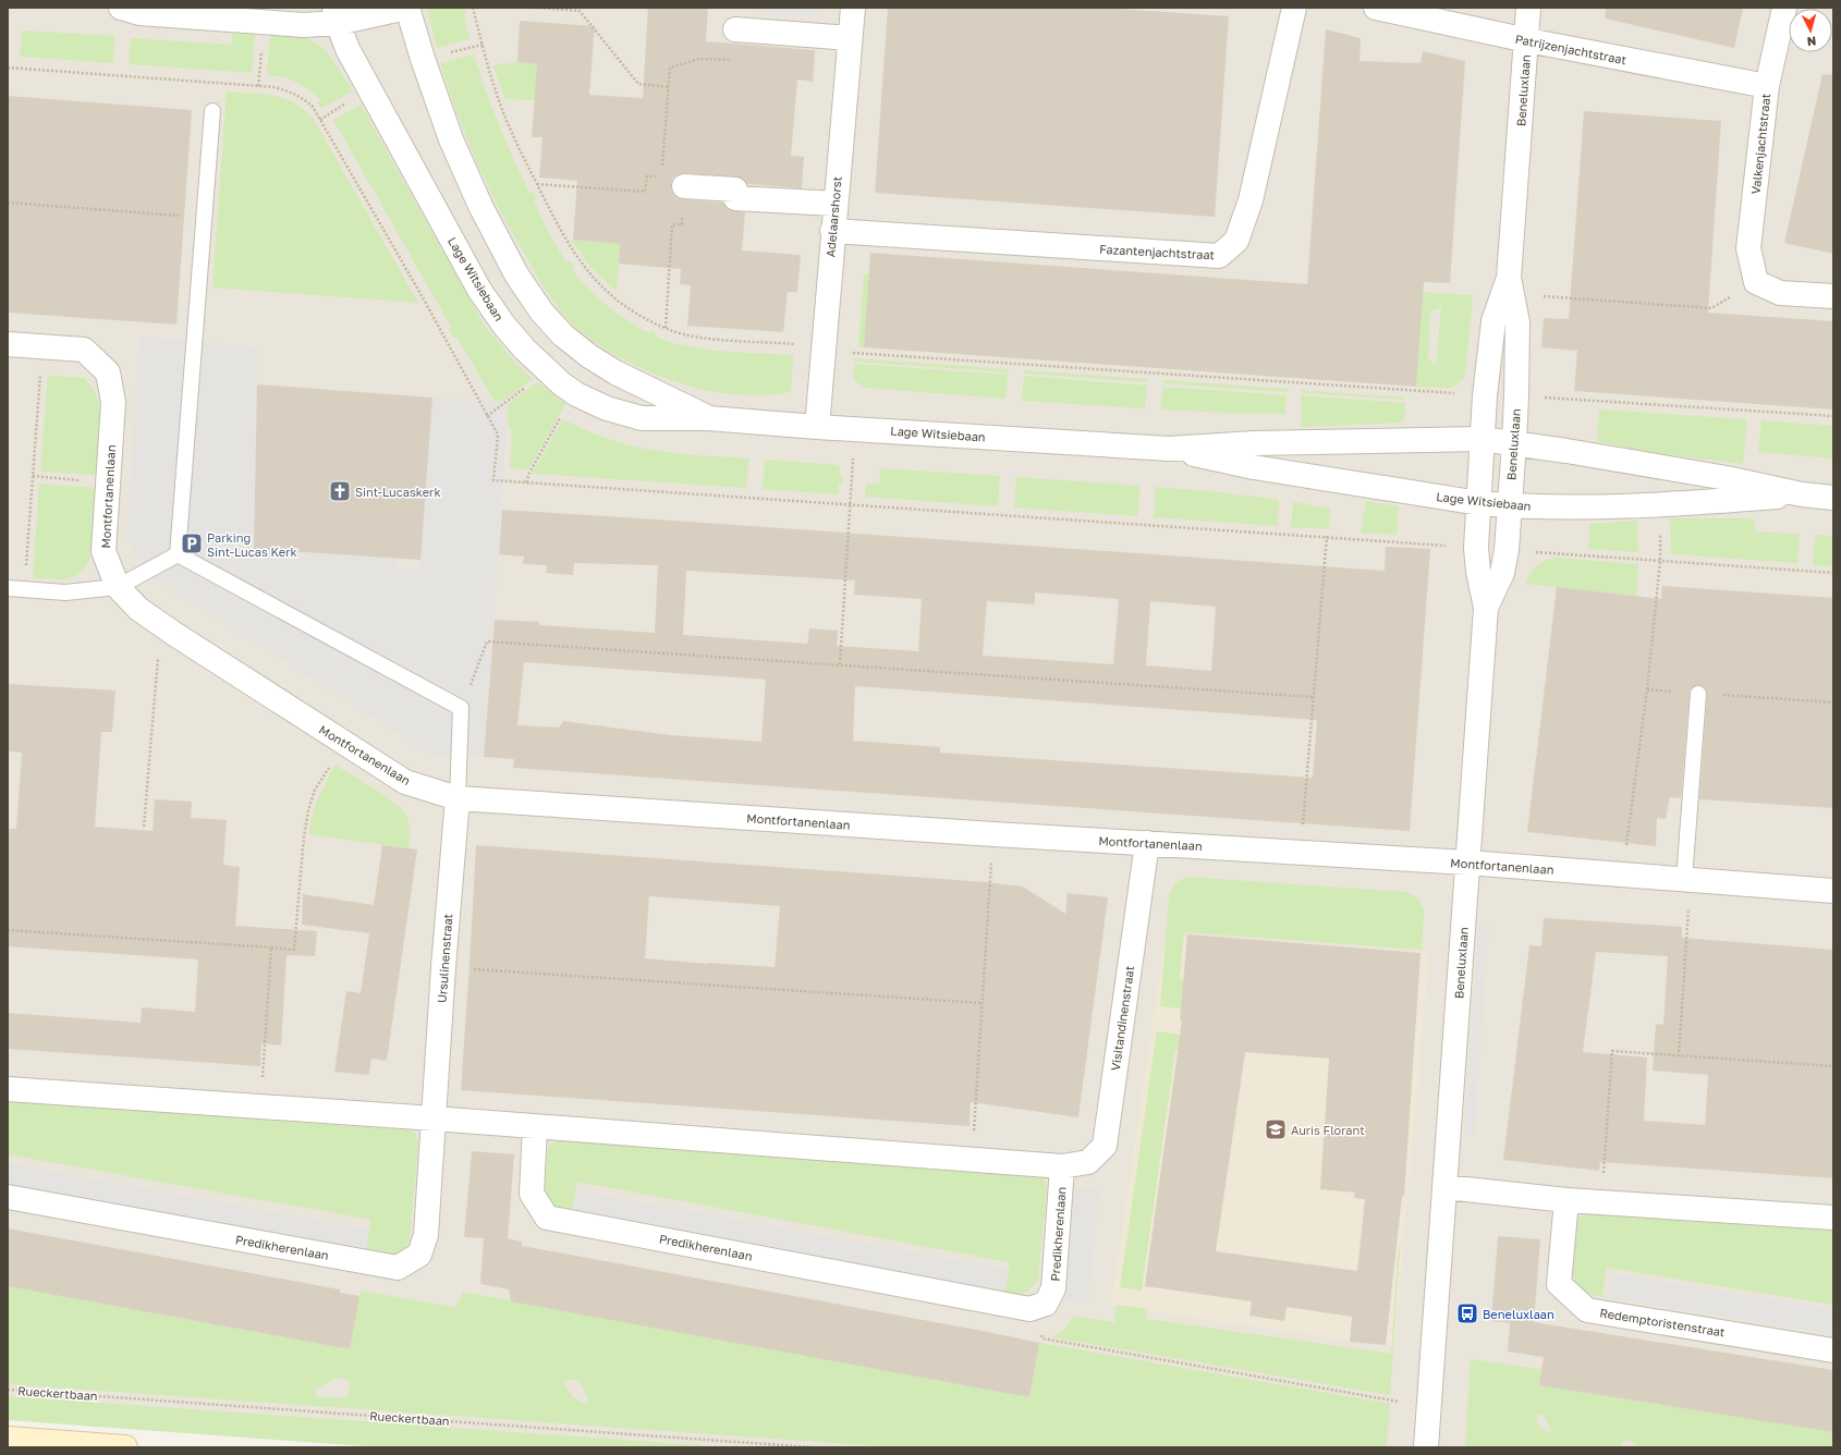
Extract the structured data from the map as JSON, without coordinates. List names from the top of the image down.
{
  "streets": {
    "street": [
      "Patrijzenjachtstraat",
      "Beneluxlaan",
      "Valkenjachtstraat",
      "Adelaarshorst",
      "Fazantenjachtstraat",
      "Lage Witsiebaan",
      "Montfortanenlaan",
      "Ursulinenstraat",
      "Visitandinenstraat",
      "Predikherenlaan",
      "Redemptoristenstraat"
    ],
    "path": ["Rueckertbaan"]
  },
  "crossings": [
    ["Patrijzenjachtstraat", "Beneluxlaan"],
    ["Patrijzenjachtstraat", "Valkenjachtstraat"],
    ["Beneluxlaan", "Lage Witsiebaan"],
    ["Beneluxlaan", "Montfortanenlaan"],
    ["Adelaarshorst", "Fazantenjachtstraat"],
    ["Adelaarshorst", "Lage Witsiebaan"],
    ["Montfortanenlaan", "Ursulinenstraat"],
    ["Montfortanenlaan", "Visitandinenstraat"],
    ["Ursulinenstraat", "Predikherenlaan"],
    ["Visitandinenstraat", "Predikherenlaan"]
  ],
  "places": {
    "church": ["Sint-Lucaskerk"],
    "parking": ["Parking Sint-Lucas Kerk"],
    "school or university": ["Auris Florant"],
    "bus stop": ["Beneluxlaan"]
  },
  "north": "bottom"
}
